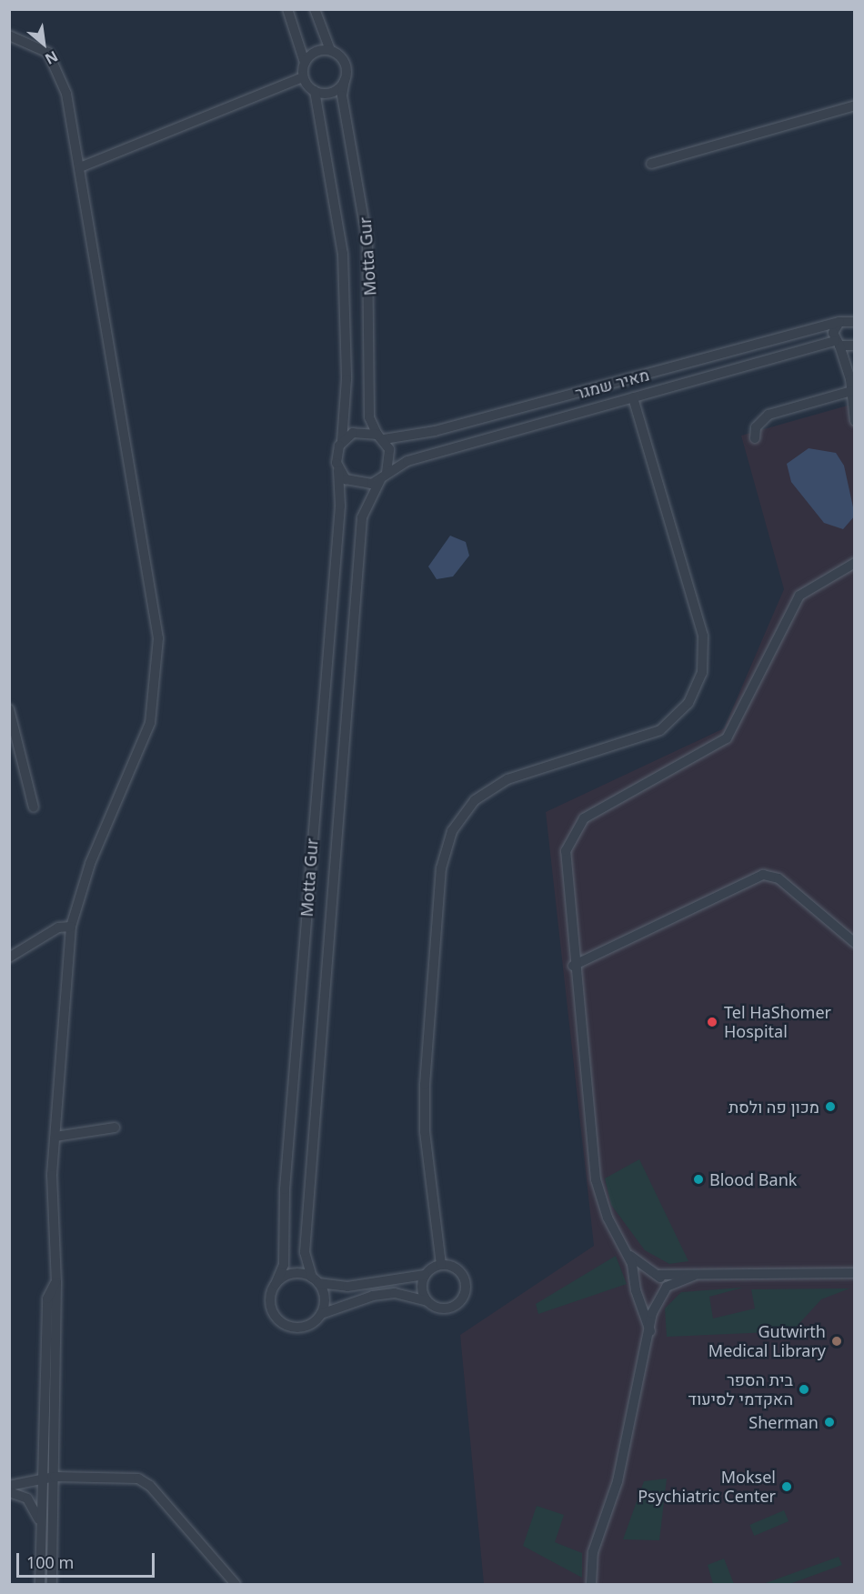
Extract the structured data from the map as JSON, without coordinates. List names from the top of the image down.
{
  "streets": {
    "street": ["Motta Gur", "מאיר שמגר"]
  },
  "crossings": [
    ["Motta Gur", "מאיר שמגר"]
  ],
  "places": [
    "Tel HaShomer Hospital",
    "מכון פה ולסת",
    "Blood Bank",
    "Gutwirth Medical Library",
    "בית הספר האקדמי לסיעוד",
    "Sherman",
    "Moksel Psychiatric Center"
  ],
  "scale_bar": "100 m",
  "north": "bottom right"
}
